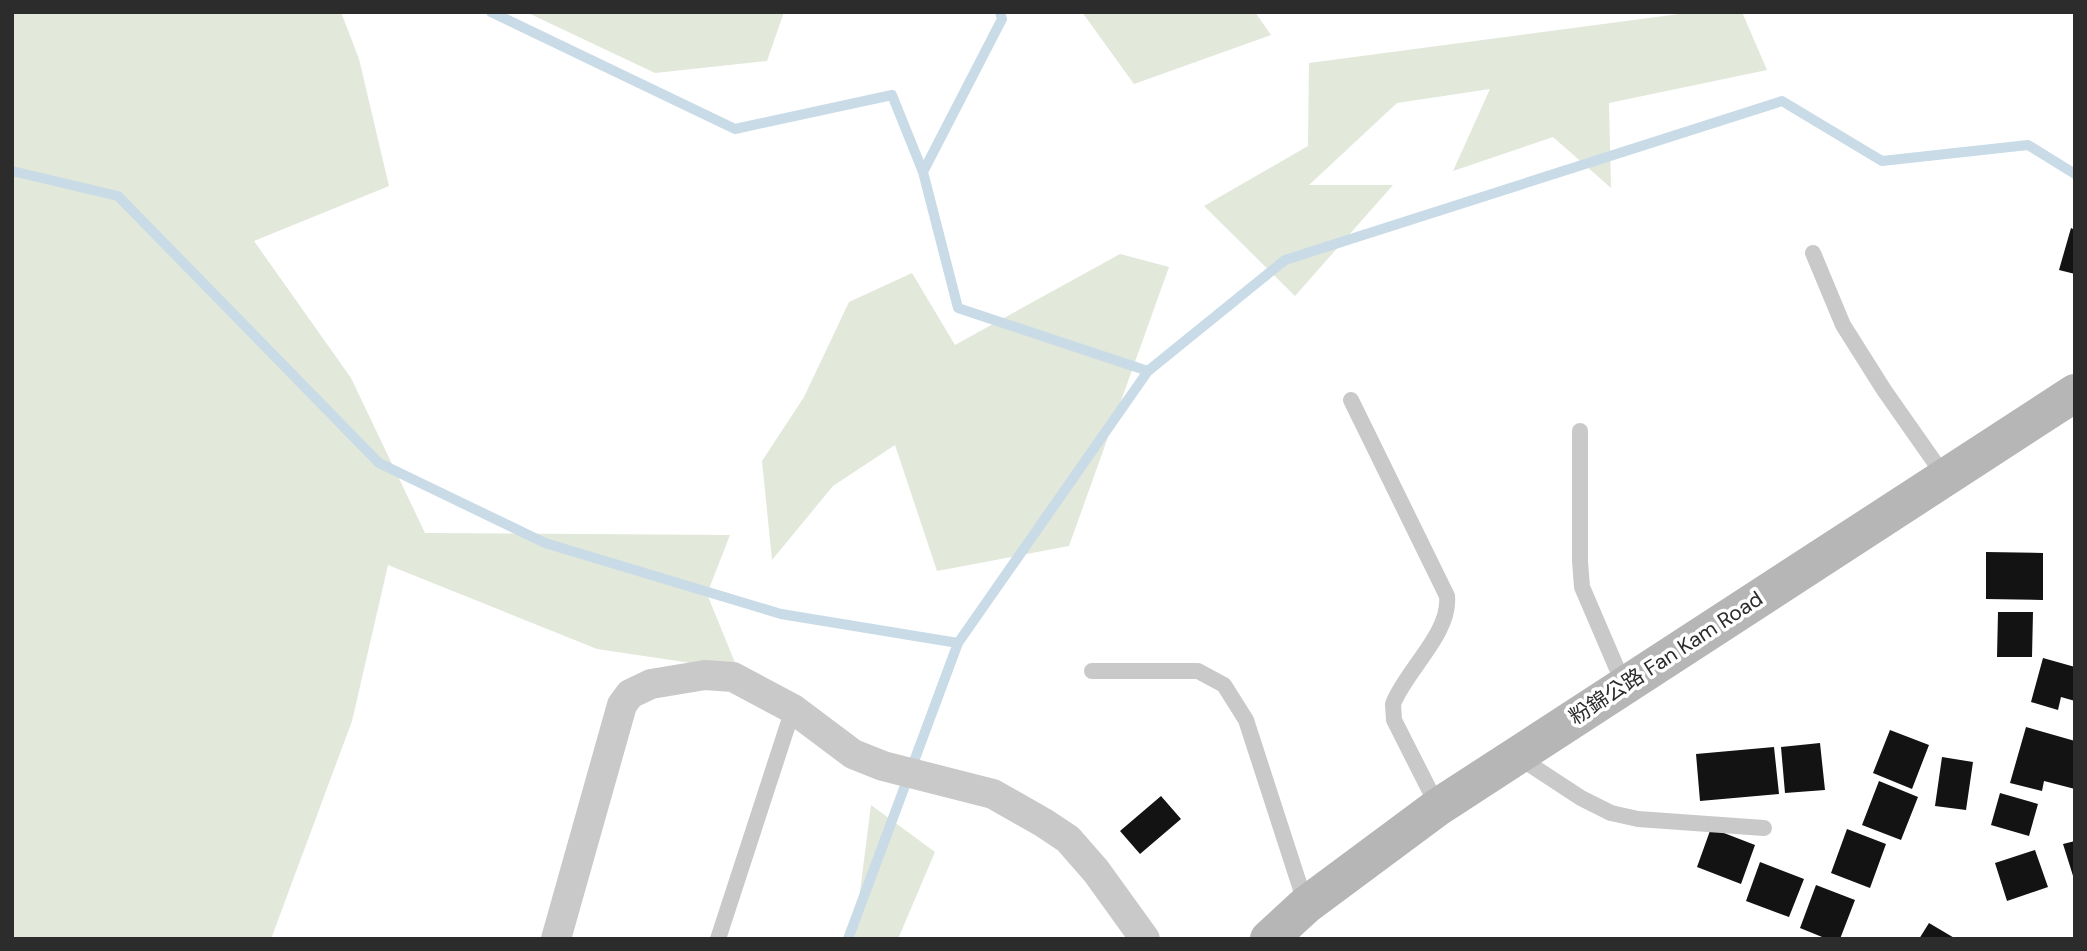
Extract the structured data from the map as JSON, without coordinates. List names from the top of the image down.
{
  "streets": {
    "main road": ["粉錦公路 Fan Kam Road"]
  }
}
